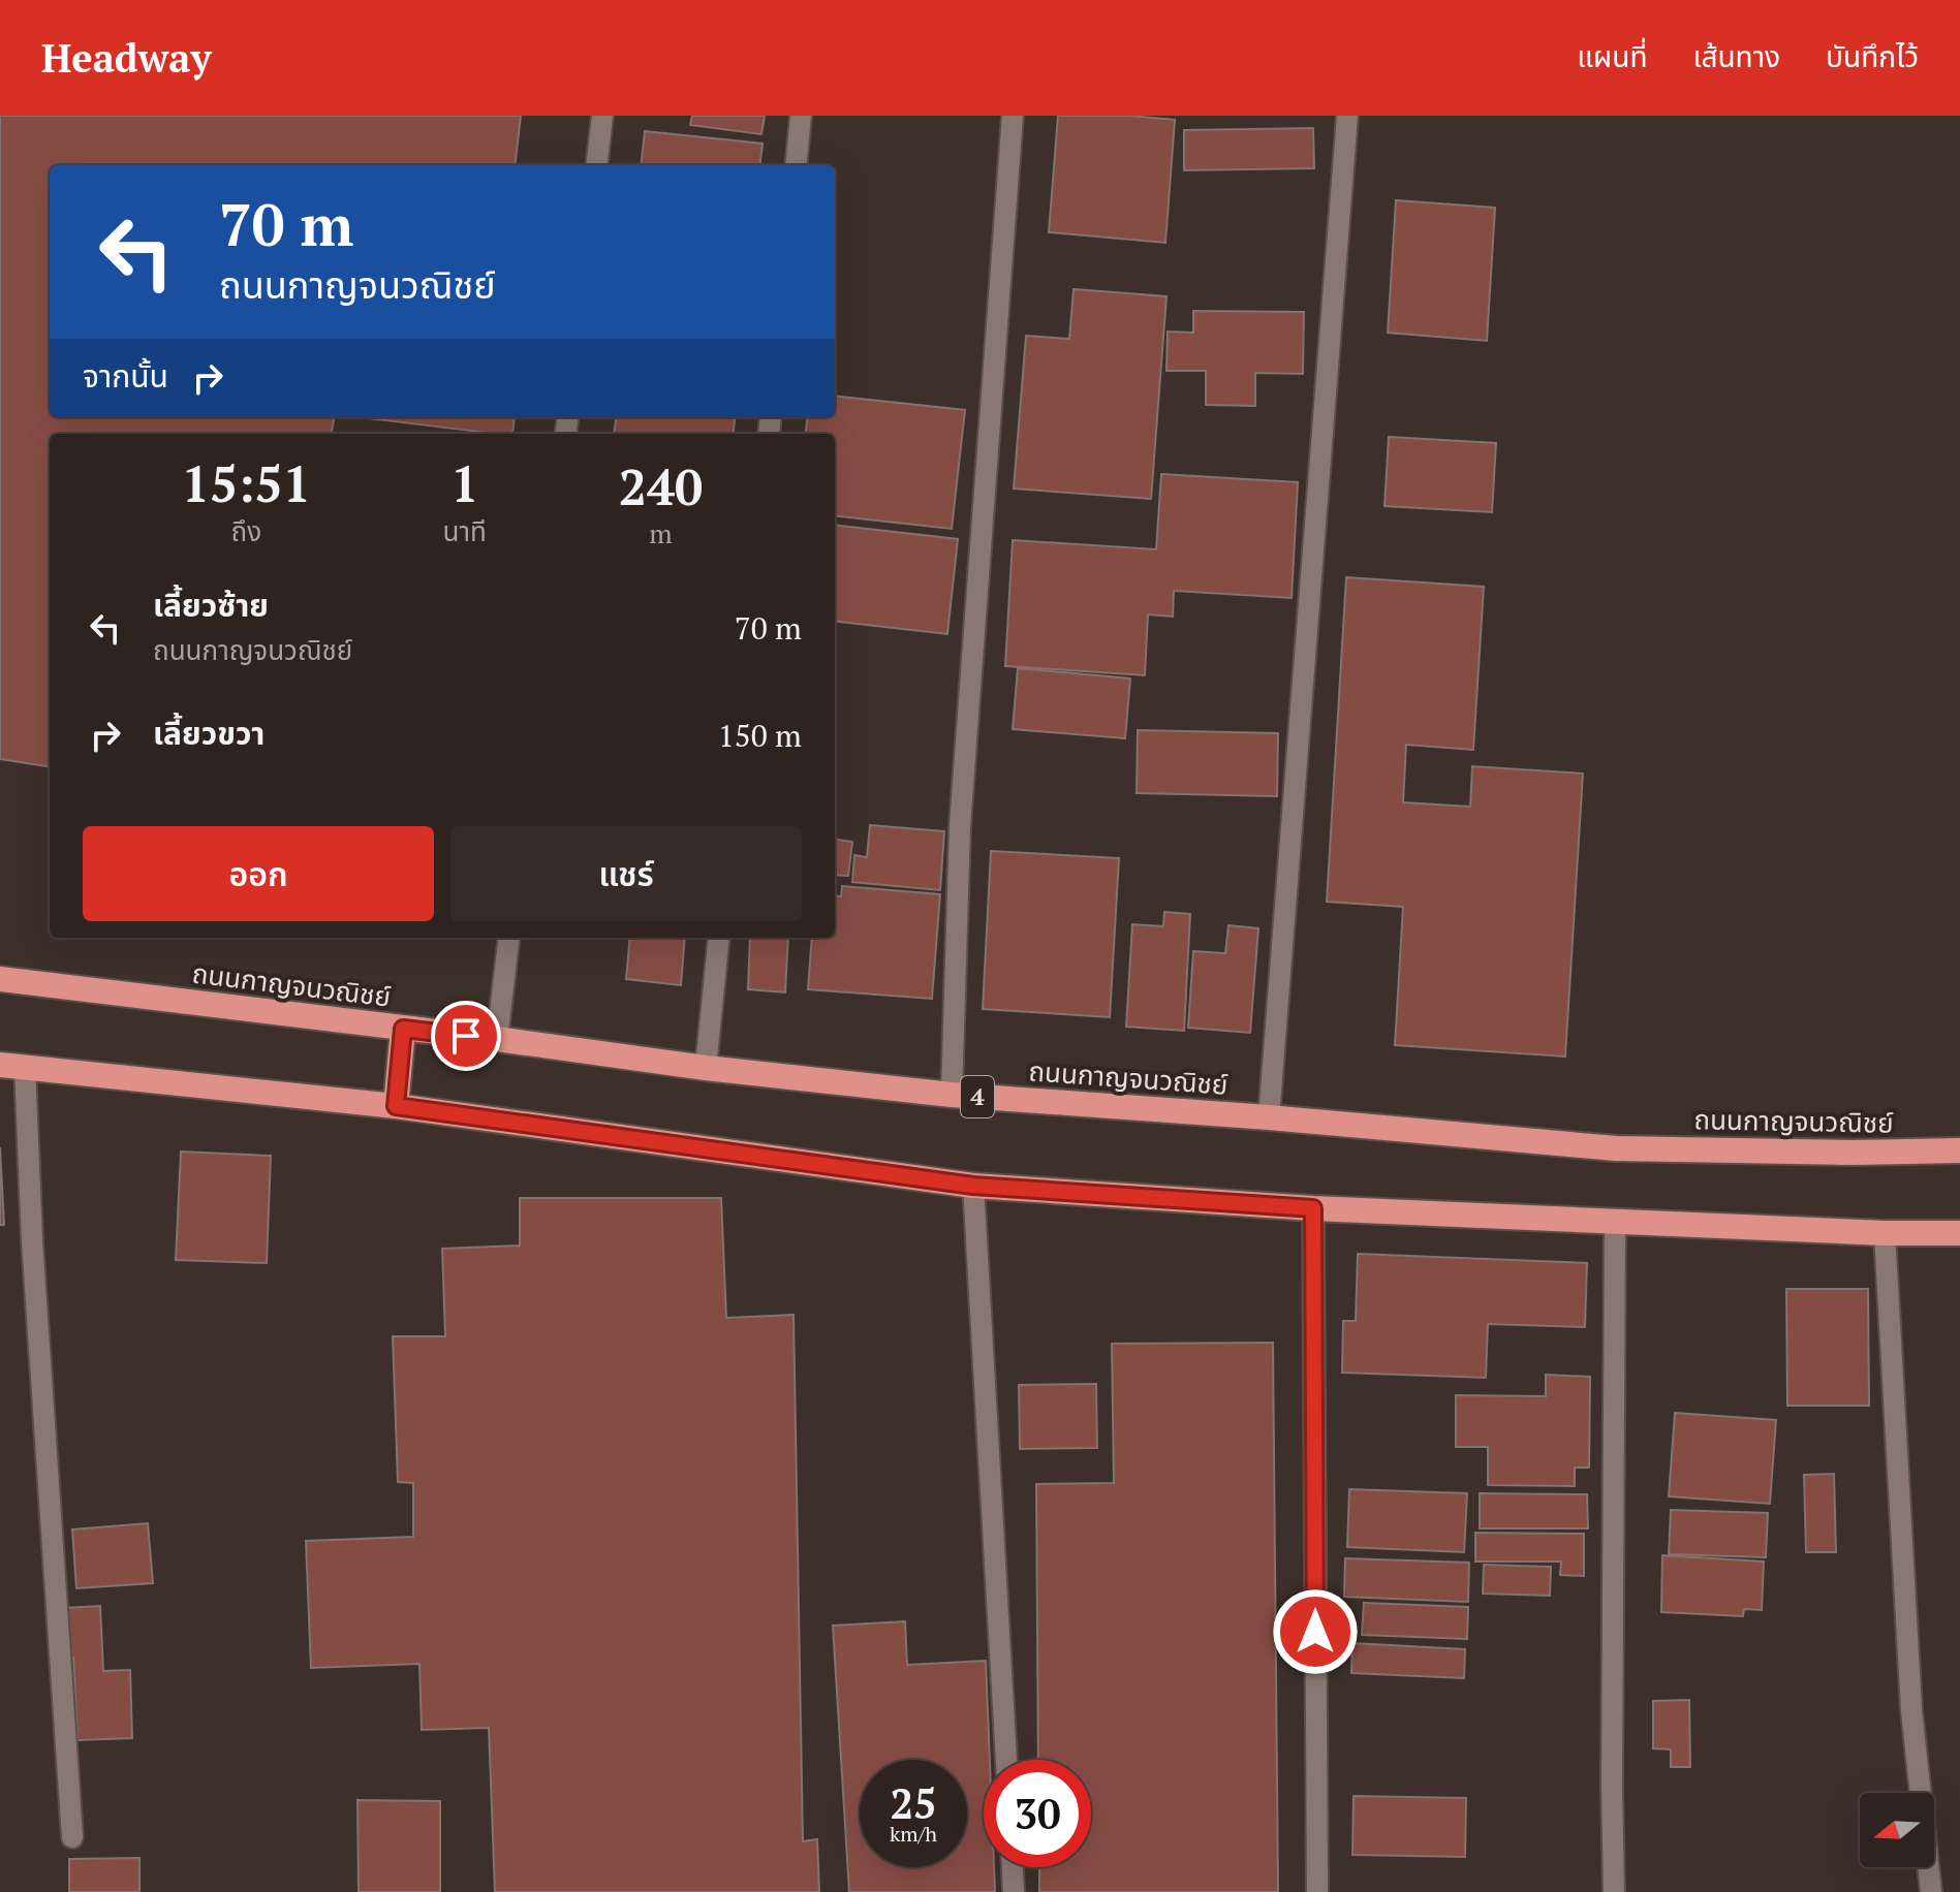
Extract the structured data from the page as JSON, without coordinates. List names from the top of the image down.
{
  "streets": {
    "highway": ["ถนนกาญจนวณิชย์", "4"]
  },
  "north": "left",
  "page": {
    "header": "Headway",
    "nav": ["แผนที่", "เส้นทาง", "บันทึกไว้"],
    "turn": ["70 m", "ถนนกาญจนวณิชย์"],
    "then": "จากนั้น",
    "eta": [
      "15:51",
      "ถึง",
      "1",
      "นาที",
      "240",
      "m"
    ],
    "list": [
      {
        "name": "เลี้ยวซ้าย",
        "note": "ถนนกาญจนวณิชย์",
        "value": "70 m"
      },
      {
        "name": "เลี้ยวขวา",
        "value": "150 m"
      }
    ],
    "buttons": ["ออก", "แชร์"],
    "speed": "25 km/h",
    "limit": "30"
  }
}
